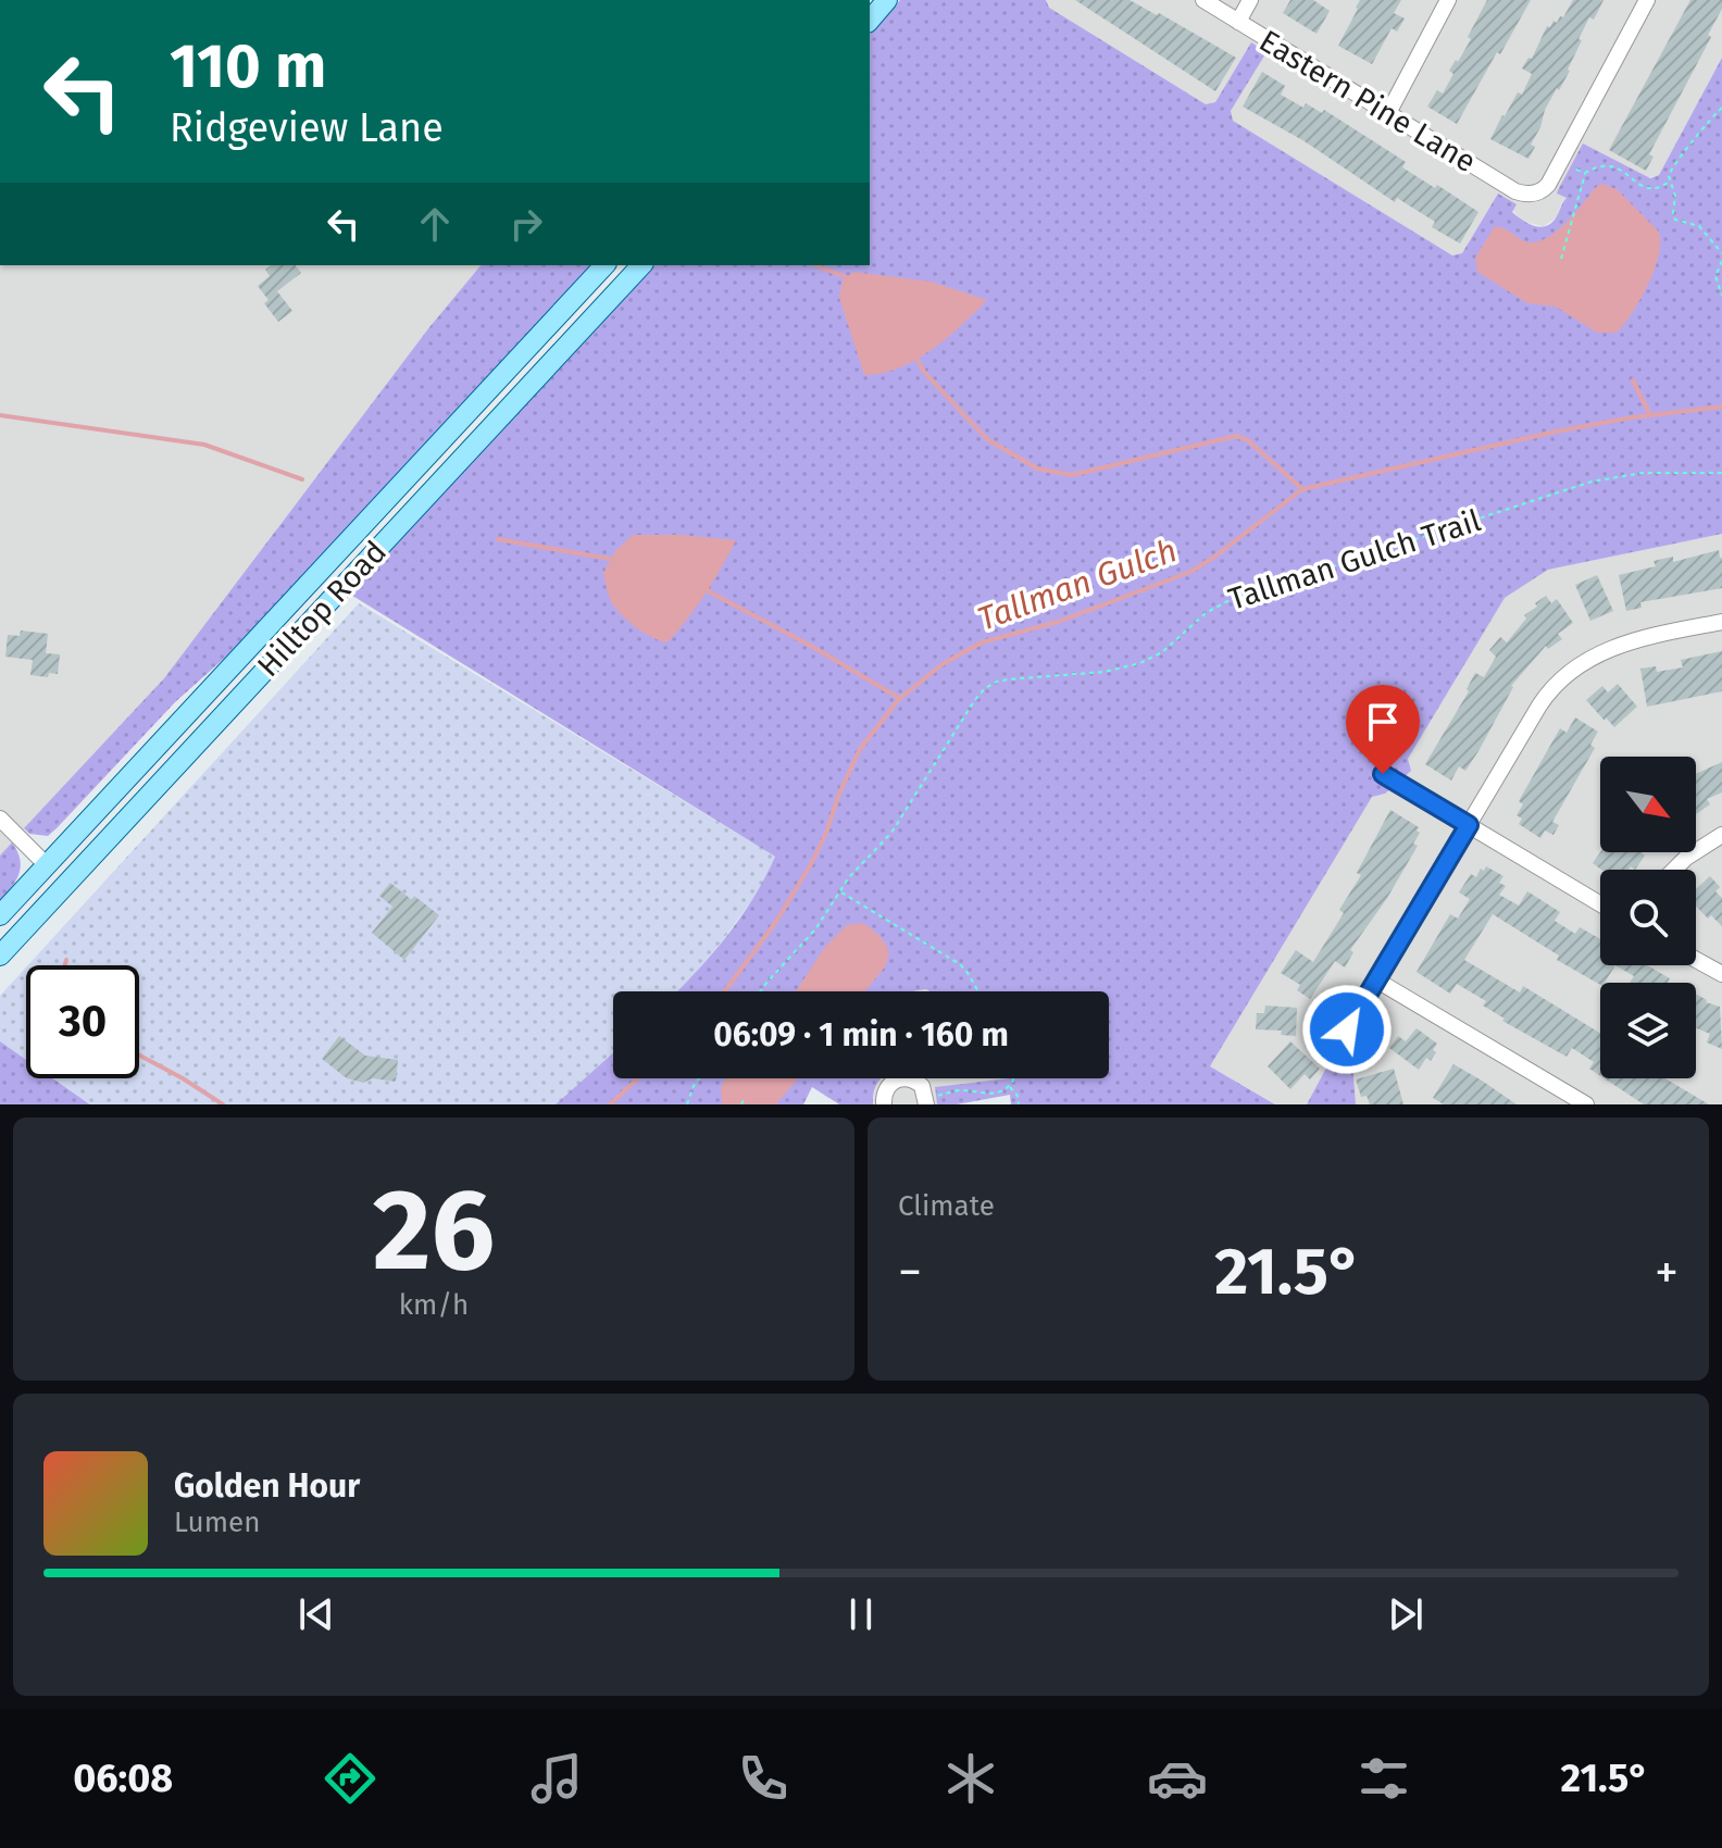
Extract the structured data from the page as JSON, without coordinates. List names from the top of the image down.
{
  "streets": {
    "main road": ["Hilltop Road"],
    "street": ["Eastern Pine Lane"],
    "path": ["Tallman Gulch Trail"]
  },
  "water": ["Tallman Gulch"],
  "north": "bottom right",
  "page": {
    "turn": ["110 m", "Ridgeview Lane"],
    "limit": "30",
    "trip": "06:09 · 1 min · 160 m",
    "tile": [
      ["26", "km/h"],
      "Climate"
    ],
    "heat": ["−", "21.5°", "+"],
    "song": ["Golden Hour", "Lumen"],
    "tabs": ["06:08", "21.5°"]
  }
}
